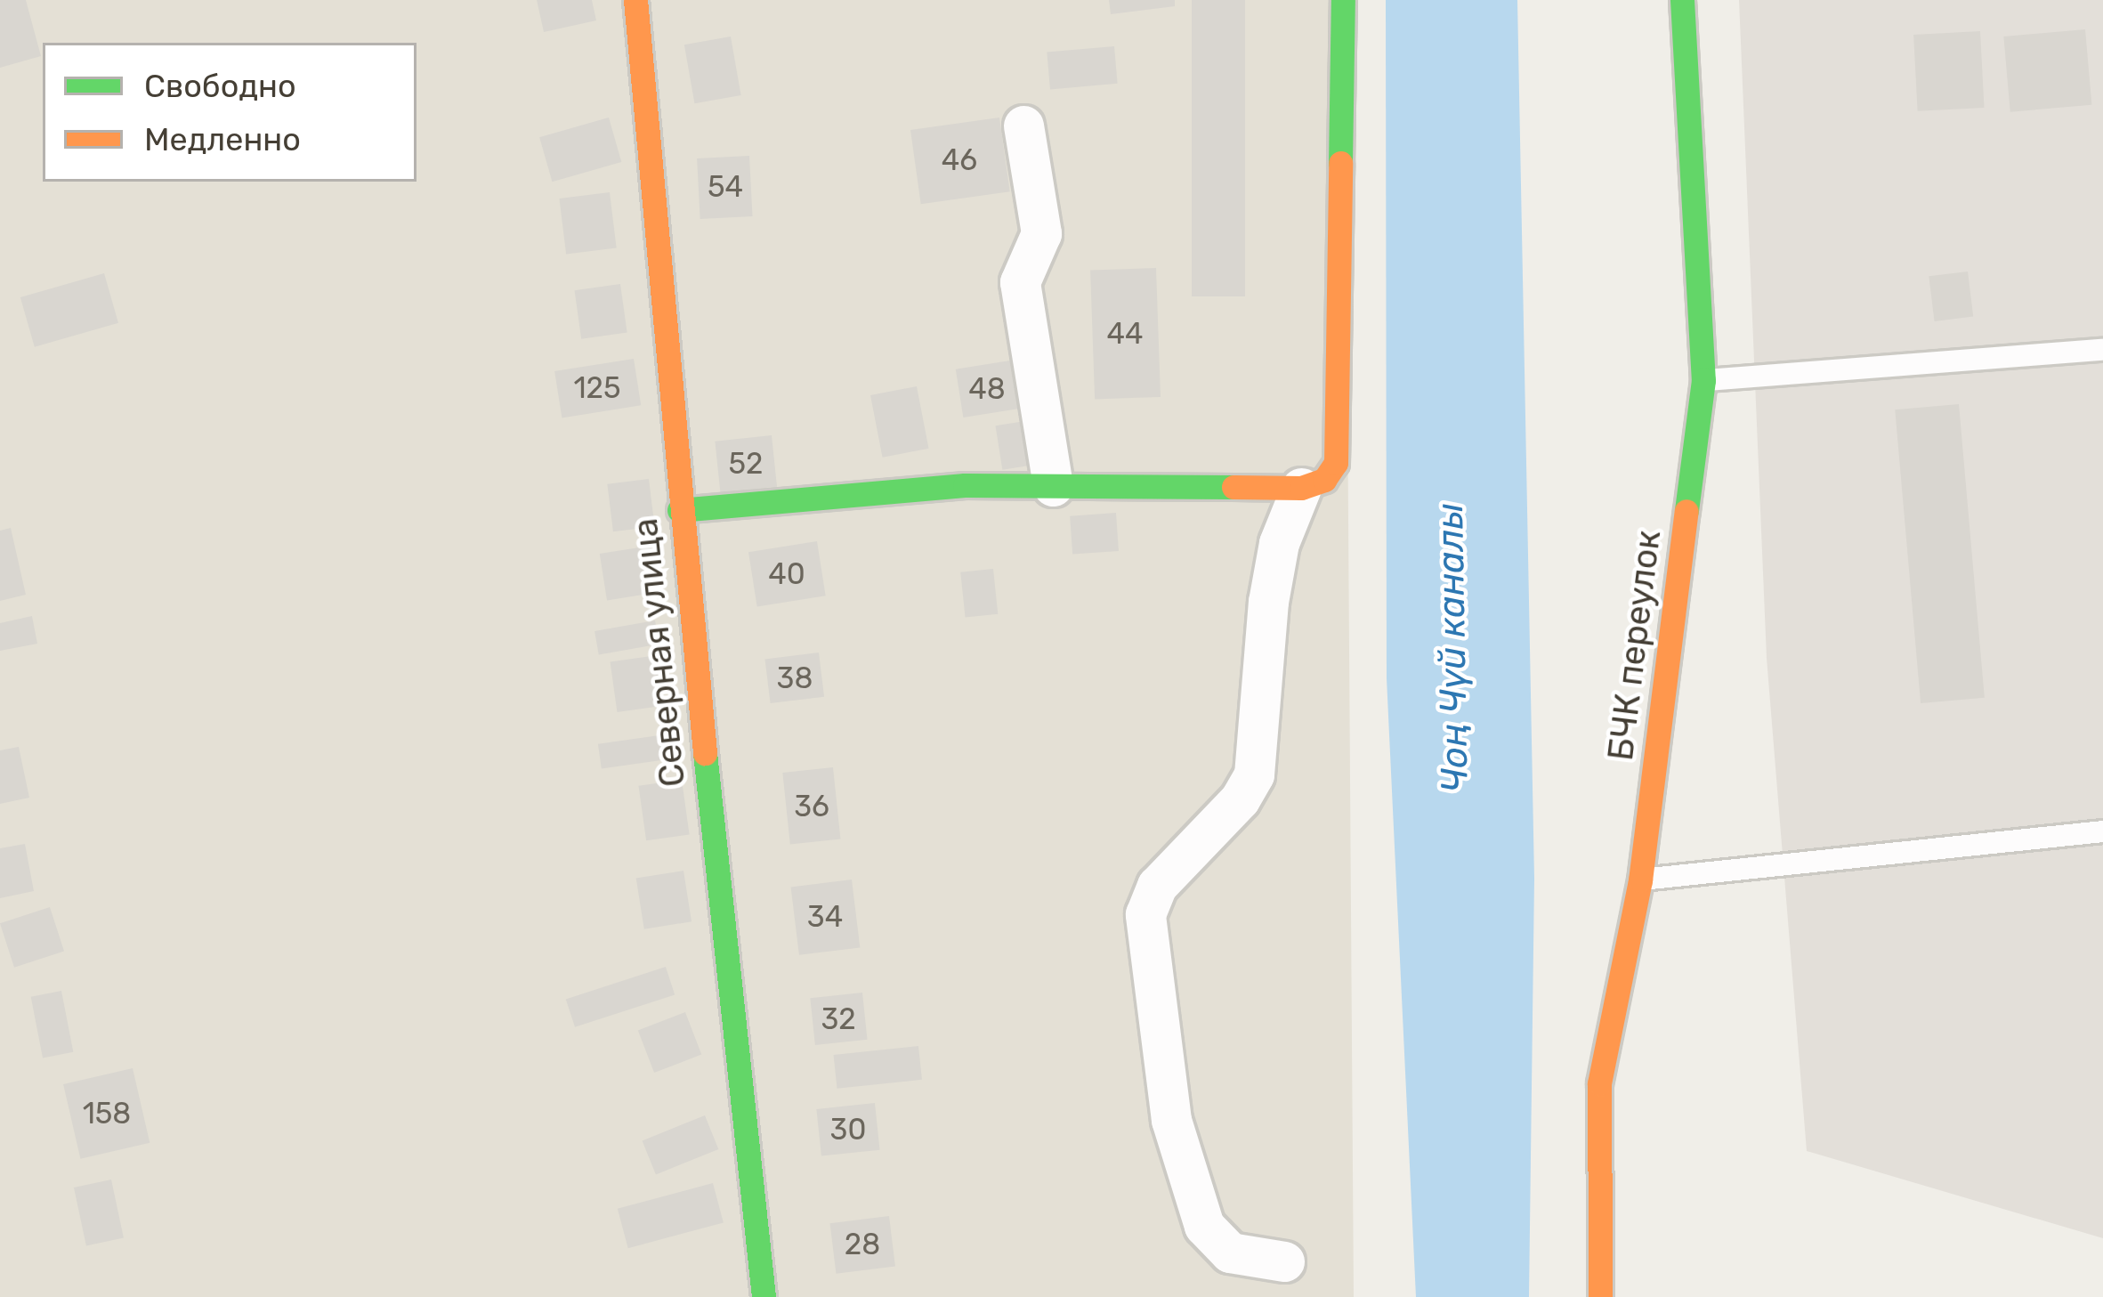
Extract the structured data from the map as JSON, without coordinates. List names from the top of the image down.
{
  "streets": {
    "street": ["БЧК переулок", "Северная улица"]
  },
  "water": ["Чоң Чүй каналы"],
  "house_numbers": [
    "46",
    "54",
    "44",
    "125",
    "48",
    "52",
    "40",
    "38",
    "36",
    "34",
    "32",
    "158",
    "30",
    "28"
  ],
  "legend": ["Свободно", "Медленно"]
}
